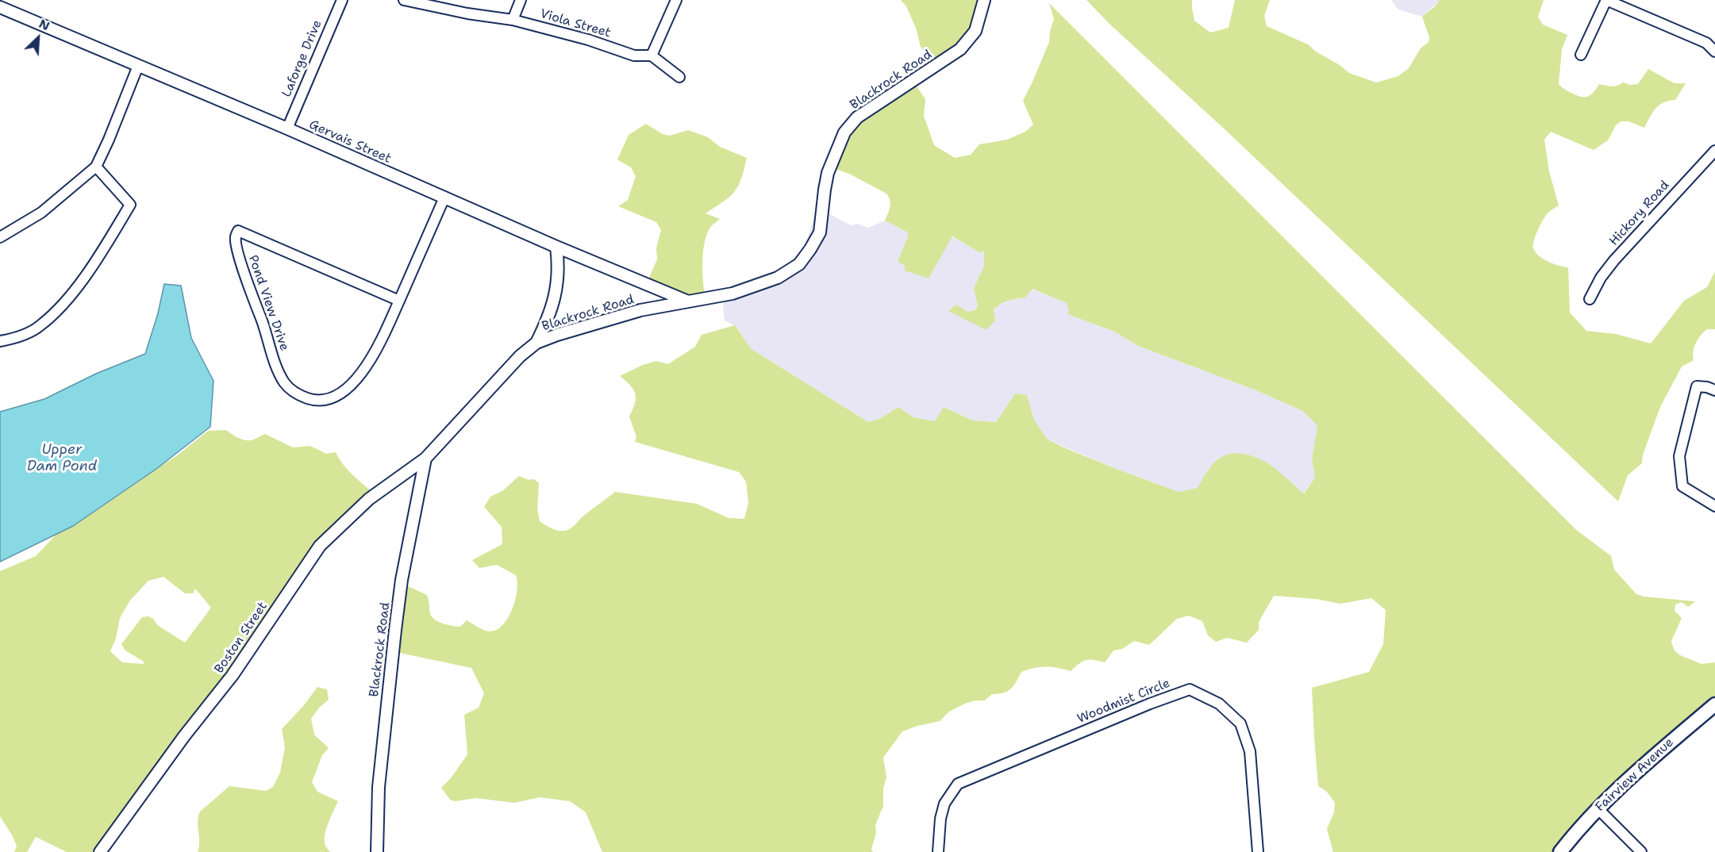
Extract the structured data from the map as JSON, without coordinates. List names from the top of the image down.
{
  "streets": {
    "main road": ["Fairview Avenue"],
    "street": [
      "Viola Street",
      "Laforge Drive",
      "Blackrock Road",
      "Gervais Street",
      "Hickory Road",
      "Pond View Drive",
      "Boston Street",
      "Woodmist Circle"
    ]
  },
  "crossings": [
    ["Laforge Drive", "Gervais Street"],
    ["Blackrock Road", "Gervais Street"],
    ["Blackrock Road", "Boston Street"],
    ["Gervais Street", "Pond View Drive"]
  ],
  "water": ["Upper Dam Pond"],
  "north": "top right"
}
